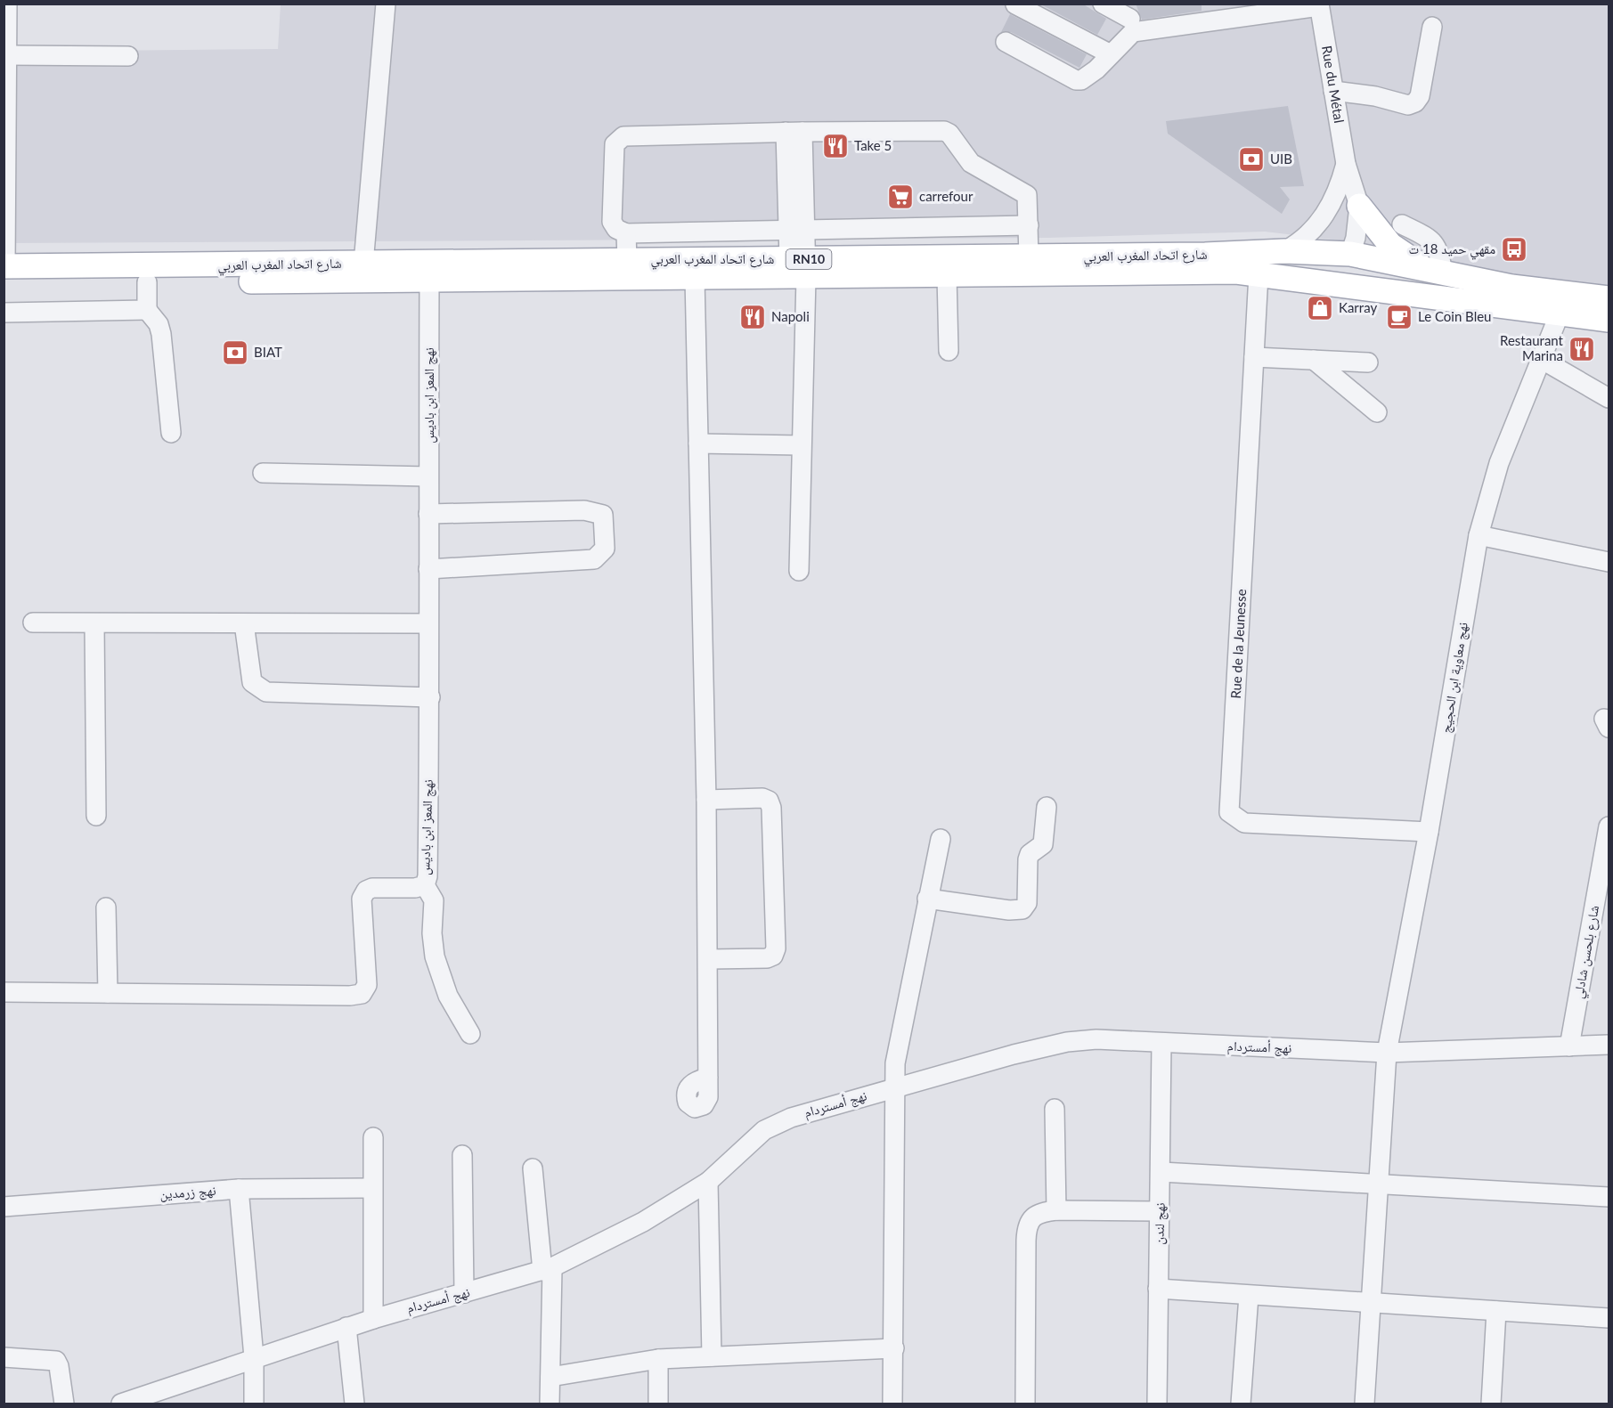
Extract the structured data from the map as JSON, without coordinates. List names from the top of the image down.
{
  "streets": {
    "main road": ["شارع اتحاد المغرب العربي", "RN10"],
    "street": [
      "Rue du Métal",
      "نهج المعز ابن باديس",
      "Rue de la Jeunesse",
      "نهج معاوية ابن الحجيج",
      "شارع بلحسن شادلي",
      "نهج أمستردام",
      "نهج زرمدين",
      "نهج لندن"
    ]
  },
  "crossings": [
    ["Rue du Métal", "شارع اتحاد المغرب العربي"],
    ["شارع اتحاد المغرب العربي", "نهج المعز ابن باديس"],
    ["شارع اتحاد المغرب العربي", "Rue de la Jeunesse"],
    ["شارع اتحاد المغرب العربي", "نهج معاوية ابن الحجيج"],
    ["Rue de la Jeunesse", "نهج معاوية ابن الحجيج"],
    ["نهج معاوية ابن الحجيج", "نهج أمستردام"],
    ["شارع بلحسن شادلي", "نهج أمستردام"],
    ["نهج أمستردام", "نهج لندن"]
  ],
  "places": {
    "restaurant": ["Take 5", "Napoli", "Restaurant Marina"],
    "bank": ["UIB", "BIAT"],
    "supermarket": ["carrefour"],
    "bus stop": ["مقهي حميد 18 ت"],
    "shop": ["Karray"],
    "cafe": ["Le Coin Bleu"]
  }
}
